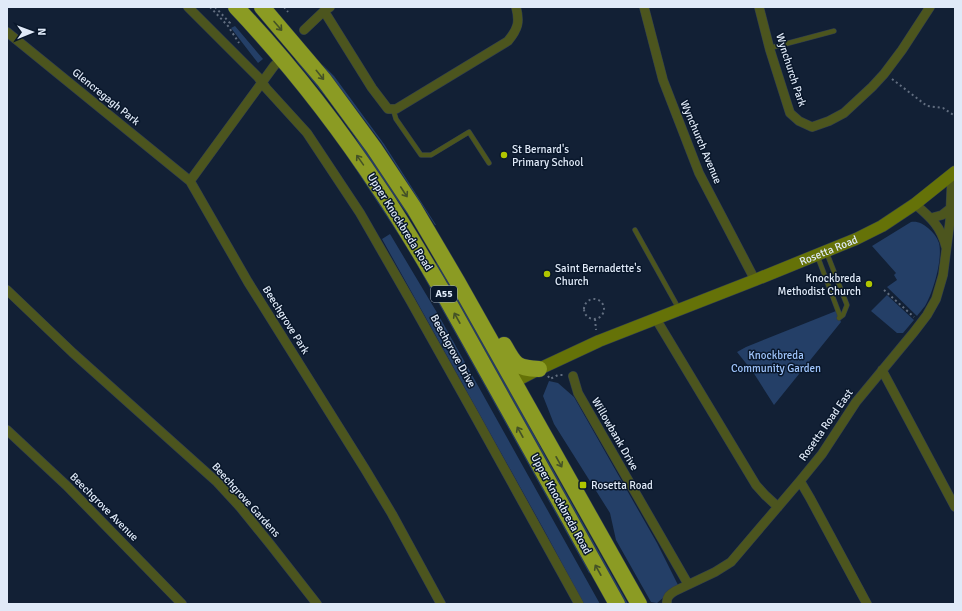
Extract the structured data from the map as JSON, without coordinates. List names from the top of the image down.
{
  "streets": {
    "highway": ["Upper Knockbreda Road", "A55"],
    "street": [
      "Wynchurch Park",
      "Glencregagh Park",
      "Wynchurch Avenue",
      "Rosetta Road",
      "Beechgrove Park",
      "Beechgrove Drive",
      "Rosetta Road East",
      "Willowbank Drive",
      "Beechgrove Gardens",
      "Beechgrove Avenue"
    ]
  },
  "crossings": [
    ["Glencregagh Park", "Beechgrove Park"],
    ["Wynchurch Avenue", "Rosetta Road"],
    ["Upper Knockbreda Road", "Rosetta Road"],
    ["Rosetta Road", "Rosetta Road East"],
    ["Rosetta Road East", "Willowbank Drive"]
  ],
  "parks": ["Knockbreda Community Garden"],
  "places": {
    "other": ["St Bernard's Primary School", "Saint Bernadette's Church", "Knockbreda Methodist Church"],
    "transit": ["Rosetta Road"]
  },
  "north": "right"
}
